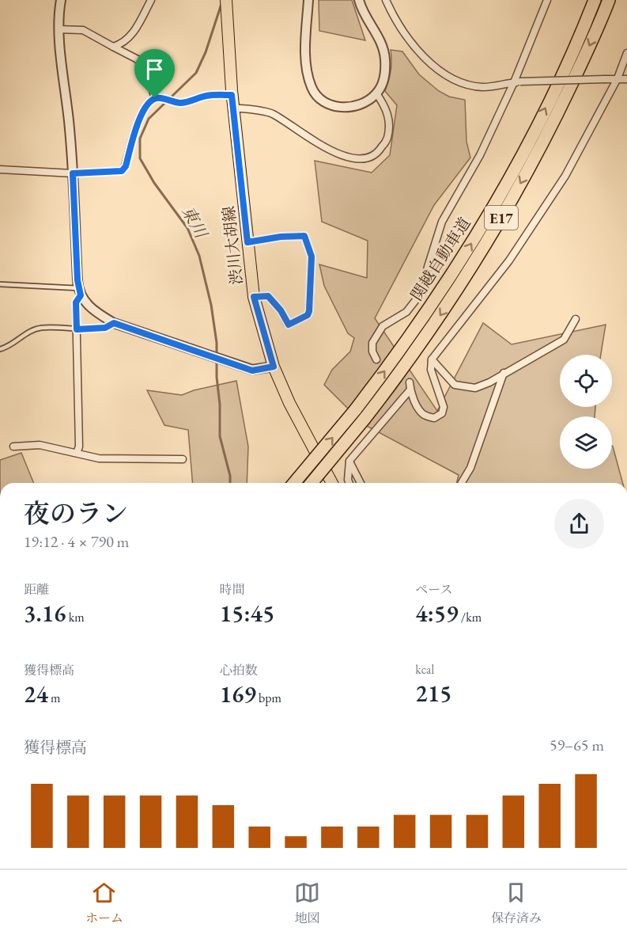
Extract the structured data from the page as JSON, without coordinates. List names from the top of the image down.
{
  "streets": {
    "highway": ["E17", "関越自動車道"],
    "main road": ["渋川大胡線"]
  },
  "water": ["東川"],
  "page": {
    "heading": ["夜のラン", "19:12 · 4 × 790 m"],
    "stats": [
      ["距離", "3.16 km"],
      ["時間", "15:45"],
      ["ペース", "4:59 /km"],
      ["獲得標高", "24 m"],
      ["心拍数", "169 bpm"],
      ["kcal", "215"]
    ],
    "chart": ["獲得標高", "59–65 m"],
    "tabs": ["ホーム", "地図", "保存済み"]
  }
}
